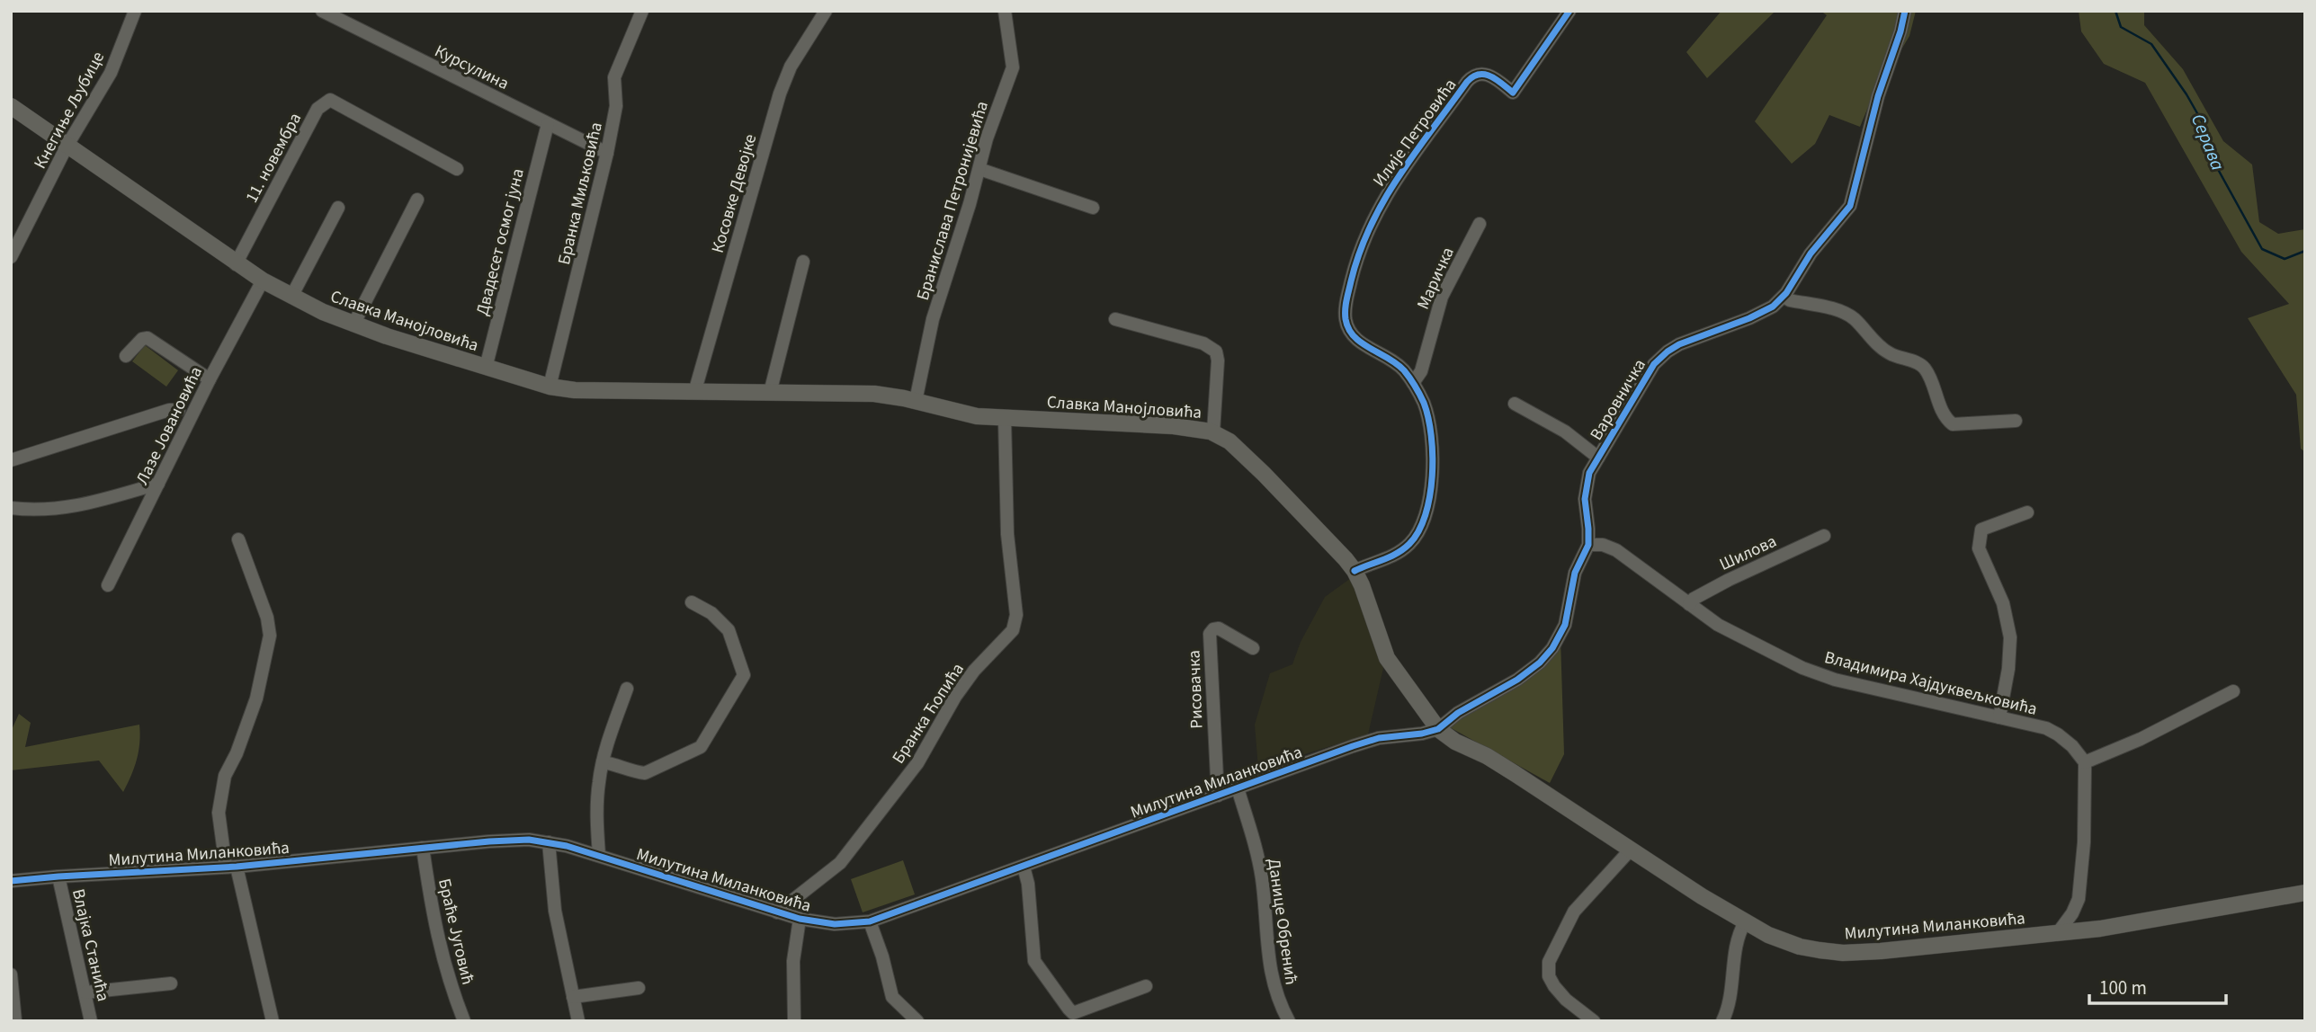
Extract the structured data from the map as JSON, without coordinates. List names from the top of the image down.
{
  "streets": {
    "main road": ["Славка Манојловића", "Милутина Миланковића"],
    "street": [
      "Курсулина",
      "Кнегиње Љубице",
      "Илије Петровића",
      "11. новембра",
      "Бранка Миљковића",
      "Косовке Девојке",
      "Бранислава Петронијевића",
      "Двадесет осмог јуна",
      "Маричка",
      "Варовничка",
      "Лазе Јовановића",
      "Шилова",
      "Владимира Хајдуквељковића",
      "Рисовачка",
      "Бранка Ћопића",
      "Данице Обренић",
      "Браће Југовић",
      "Влајка Станића"
    ]
  },
  "crossings": [
    ["Курсулина", "Бранка Миљковића"],
    ["Курсулина", "Двадесет осмог јуна"],
    ["Кнегиње Љубице", "Славка Манојловића"],
    ["Илије Петровића", "Маричка"],
    ["Илије Петровића", "Славка Манојловића"],
    ["11. новембра", "Славка Манојловића"],
    ["Бранка Миљковића", "Славка Манојловића"],
    ["Косовке Девојке", "Славка Манојловића"],
    ["Бранислава Петронијевића", "Славка Манојловића"],
    ["Двадесет осмог јуна", "Славка Манојловића"],
    ["Славка Манојловића", "Варовничка"],
    ["Славка Манојловића", "Лазе Јовановића"],
    ["Славка Манојловића", "Бранка Ћопића"],
    ["Славка Манојловића", "Милутина Миланковића"],
    ["Варовничка", "Владимира Хајдуквељковића"],
    ["Варовничка", "Милутина Миланковића"],
    ["Шилова", "Владимира Хајдуквељковића"],
    ["Рисовачка", "Милутина Миланковића"],
    ["Бранка Ћопића", "Милутина Миланковића"],
    ["Милутина Миланковића", "Данице Обренић"],
    ["Милутина Миланковића", "Браће Југовић"],
    ["Милутина Миланковића", "Влајка Станића"]
  ],
  "water": ["Серава"],
  "scale_bar": "100 m"
}
